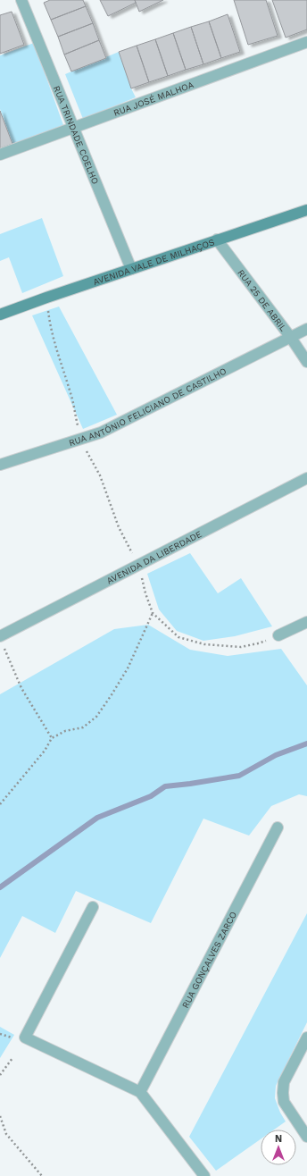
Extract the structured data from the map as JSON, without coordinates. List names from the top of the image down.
{
  "streets": {
    "street": [
      "RUA JOSÉ MALHOA",
      "RUA TRINDADE COELHO",
      "AVENIDA VALE DE MILHAÇOS",
      "RUA 25 DE ABRIL",
      "RUA ANTÓNIO FELICIANO DE CASTILHO",
      "AVENIDA DA LIBERDADE",
      "RUA GONÇALVES ZARCO"
    ]
  },
  "crossings": [
    ["RUA JOSÉ MALHOA", "RUA TRINDADE COELHO"],
    ["RUA TRINDADE COELHO", "AVENIDA VALE DE MILHAÇOS"],
    ["AVENIDA VALE DE MILHAÇOS", "RUA 25 DE ABRIL"],
    ["RUA 25 DE ABRIL", "RUA ANTÓNIO FELICIANO DE CASTILHO"]
  ],
  "north": "top"
}
